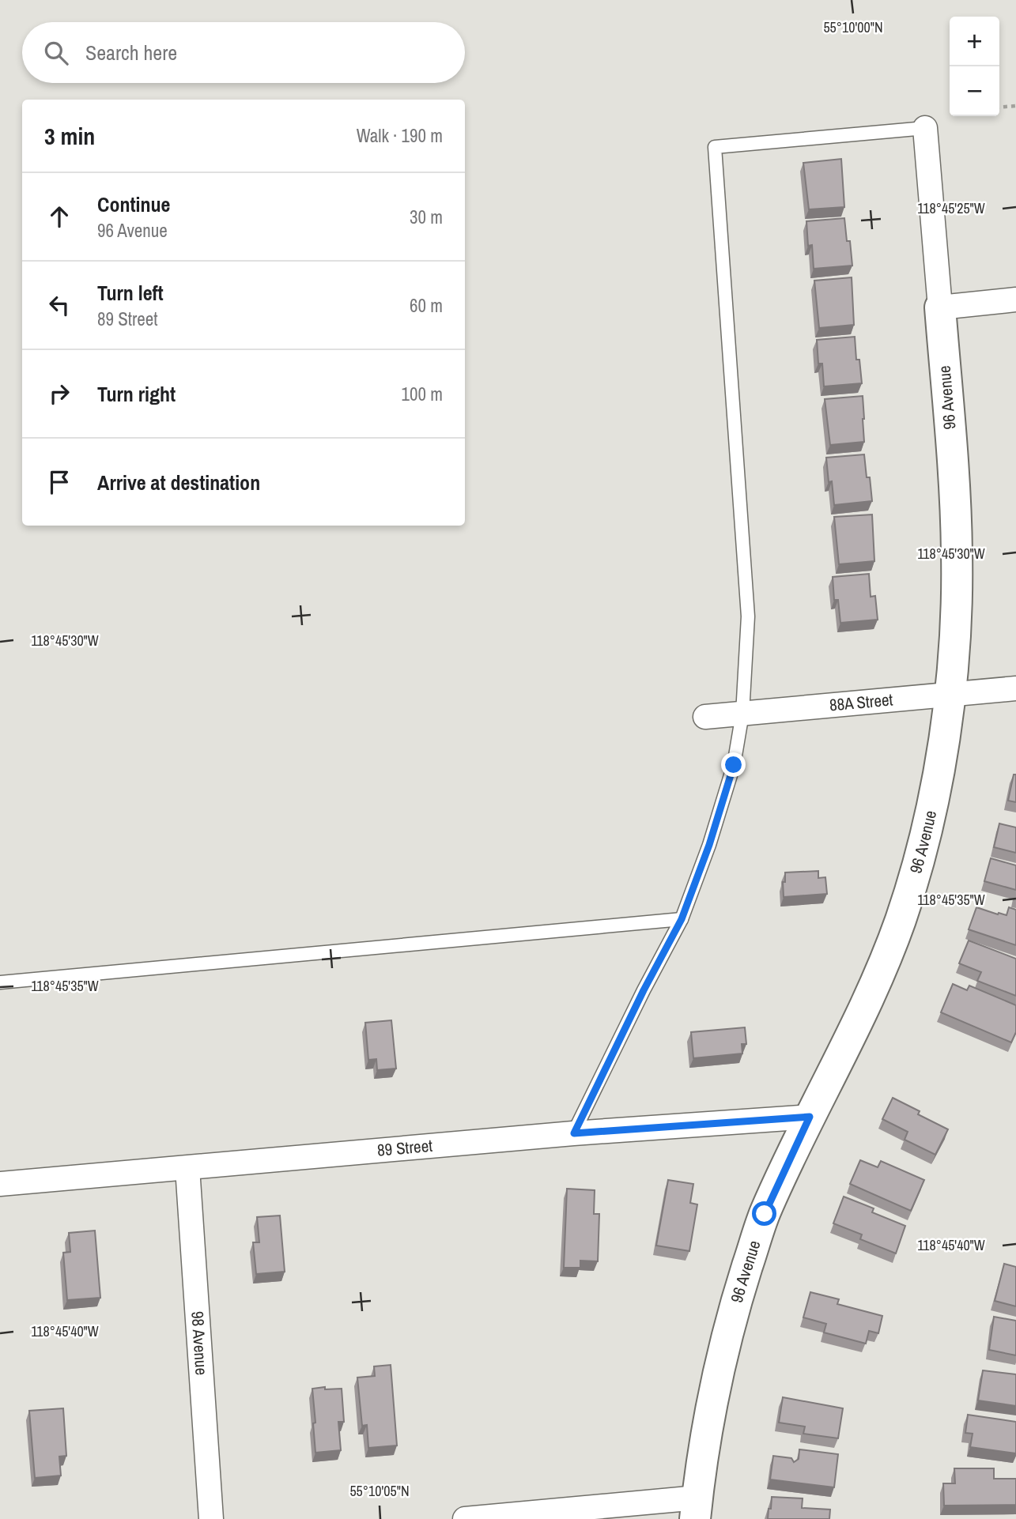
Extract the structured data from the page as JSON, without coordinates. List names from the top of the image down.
{
  "streets": {
    "street": [
      "96 Avenue",
      "88A Street",
      "89 Street",
      "98 Avenue"
    ]
  },
  "crossings": [
    ["96 Avenue", "88A Street"],
    ["96 Avenue", "89 Street"],
    ["89 Street", "98 Avenue"]
  ],
  "page": {
    "map_buttons": ["+", "−"],
    "search": "Search here",
    "heading": ["3 min", "Walk · 190 m"],
    "list": [
      ["Continue", "96 Avenue", "30 m"],
      ["Turn left", "89 Street", "60 m"],
      ["Turn right", "100 m"],
      "Arrive at destination"
    ]
  },
  "coordinates": [
    "55°10'00\"N",
    "118°45'25\"W",
    "118°45'30\"W",
    "118°45'35\"W",
    "118°45'40\"W",
    "55°10'05\"N"
  ]
}
